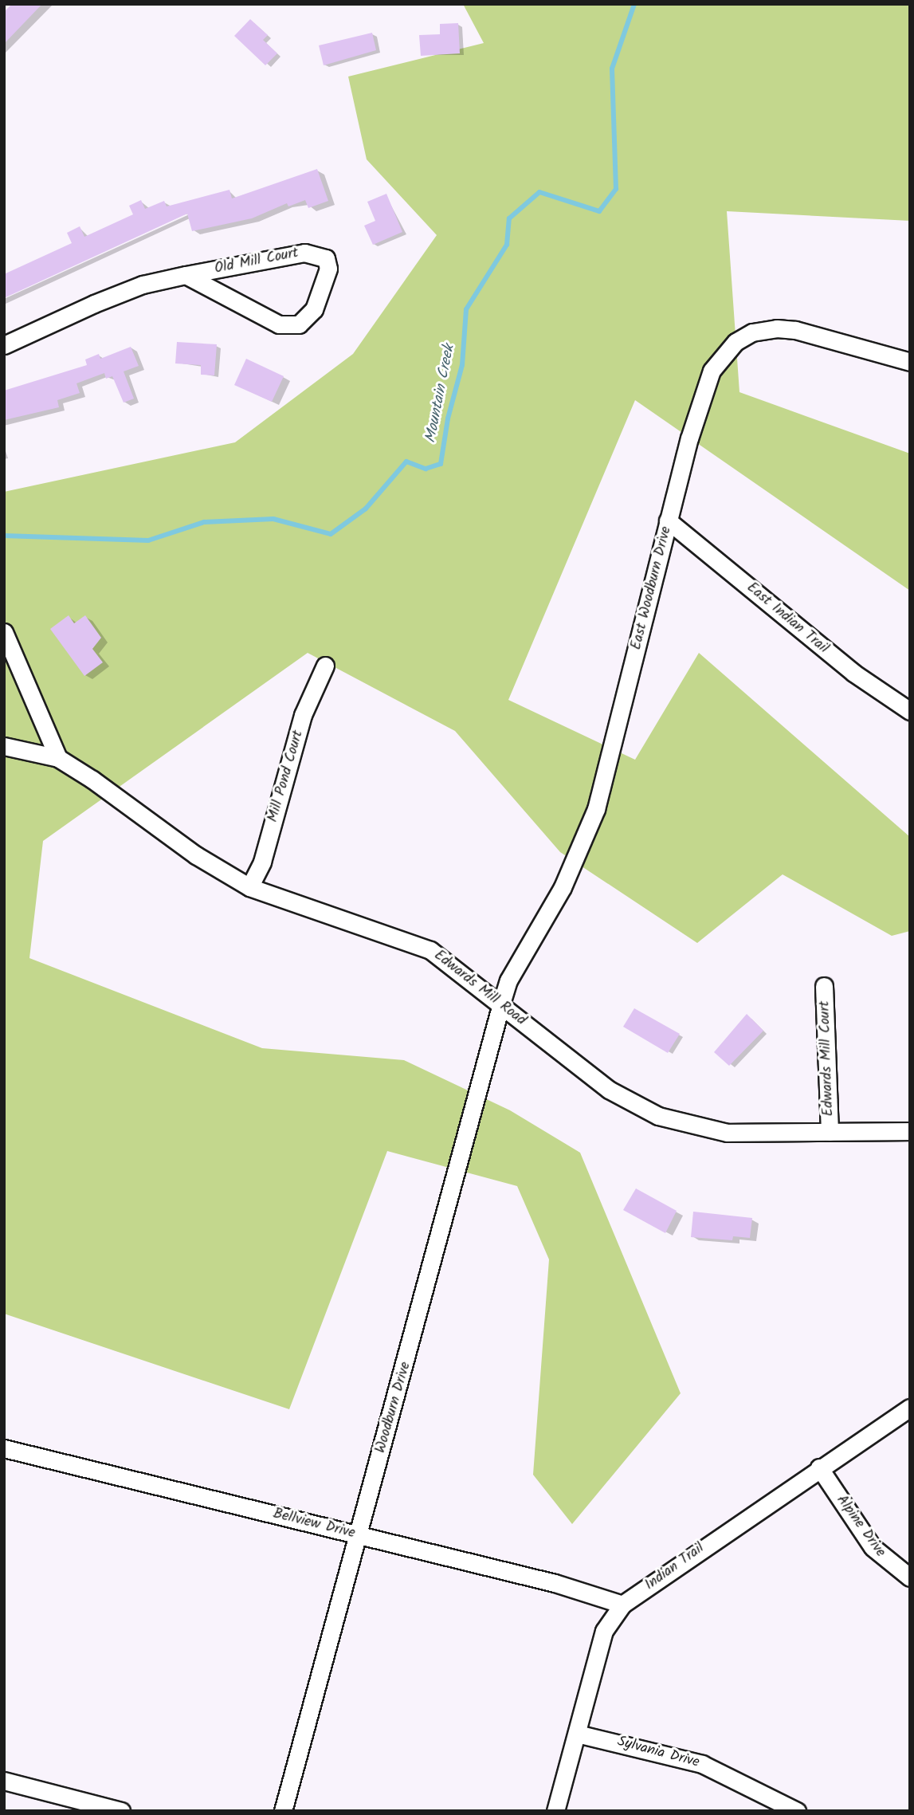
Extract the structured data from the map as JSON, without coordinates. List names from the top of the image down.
{
  "streets": {
    "street": [
      "Old Mill Court",
      "East Woodburn Drive",
      "East Indian Trail",
      "Mill Pond Court",
      "Edwards Mill Road",
      "Edwards Mill Court",
      "Woodburn Drive",
      "Bellview Drive",
      "Alpine Drive",
      "Indian Trail",
      "Sylvania Drive"
    ]
  },
  "crossings": [
    ["East Woodburn Drive", "East Indian Trail"],
    ["East Woodburn Drive", "Edwards Mill Road"],
    ["East Woodburn Drive", "Woodburn Drive"],
    ["Mill Pond Court", "Edwards Mill Road"],
    ["Edwards Mill Road", "Edwards Mill Court"],
    ["Edwards Mill Road", "Woodburn Drive"],
    ["Woodburn Drive", "Bellview Drive"],
    ["Bellview Drive", "Indian Trail"],
    ["Alpine Drive", "Indian Trail"],
    ["Indian Trail", "Sylvania Drive"]
  ],
  "water": ["Mountain Creek"]
}
